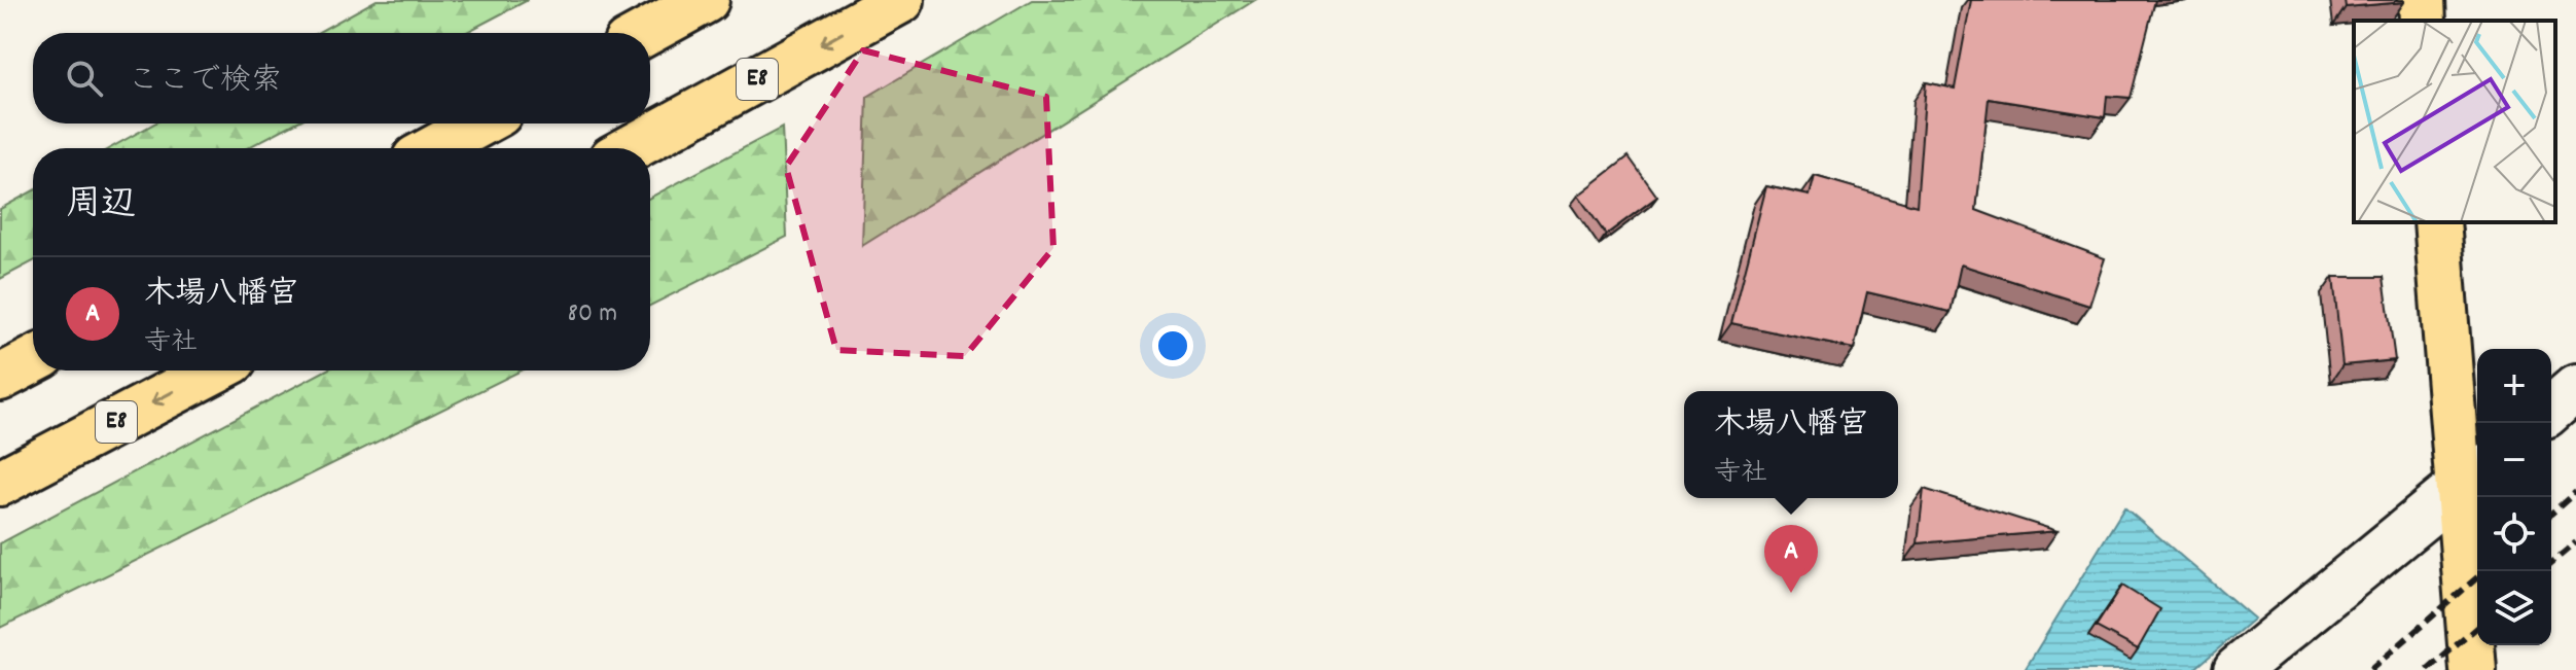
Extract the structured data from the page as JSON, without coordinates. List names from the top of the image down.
{
  "streets": {
    "main road": ["E8"]
  },
  "page": {
    "search": "ここで検索",
    "heading": "周辺",
    "list": [
      {
        "mark": "A",
        "name": "木場八幡宮",
        "note": "寺社",
        "value": "80 m"
      }
    ],
    "map_buttons": ["+", "−"],
    "popup": ["木場八幡宮", "寺社"],
    "pins": "A"
  }
}
